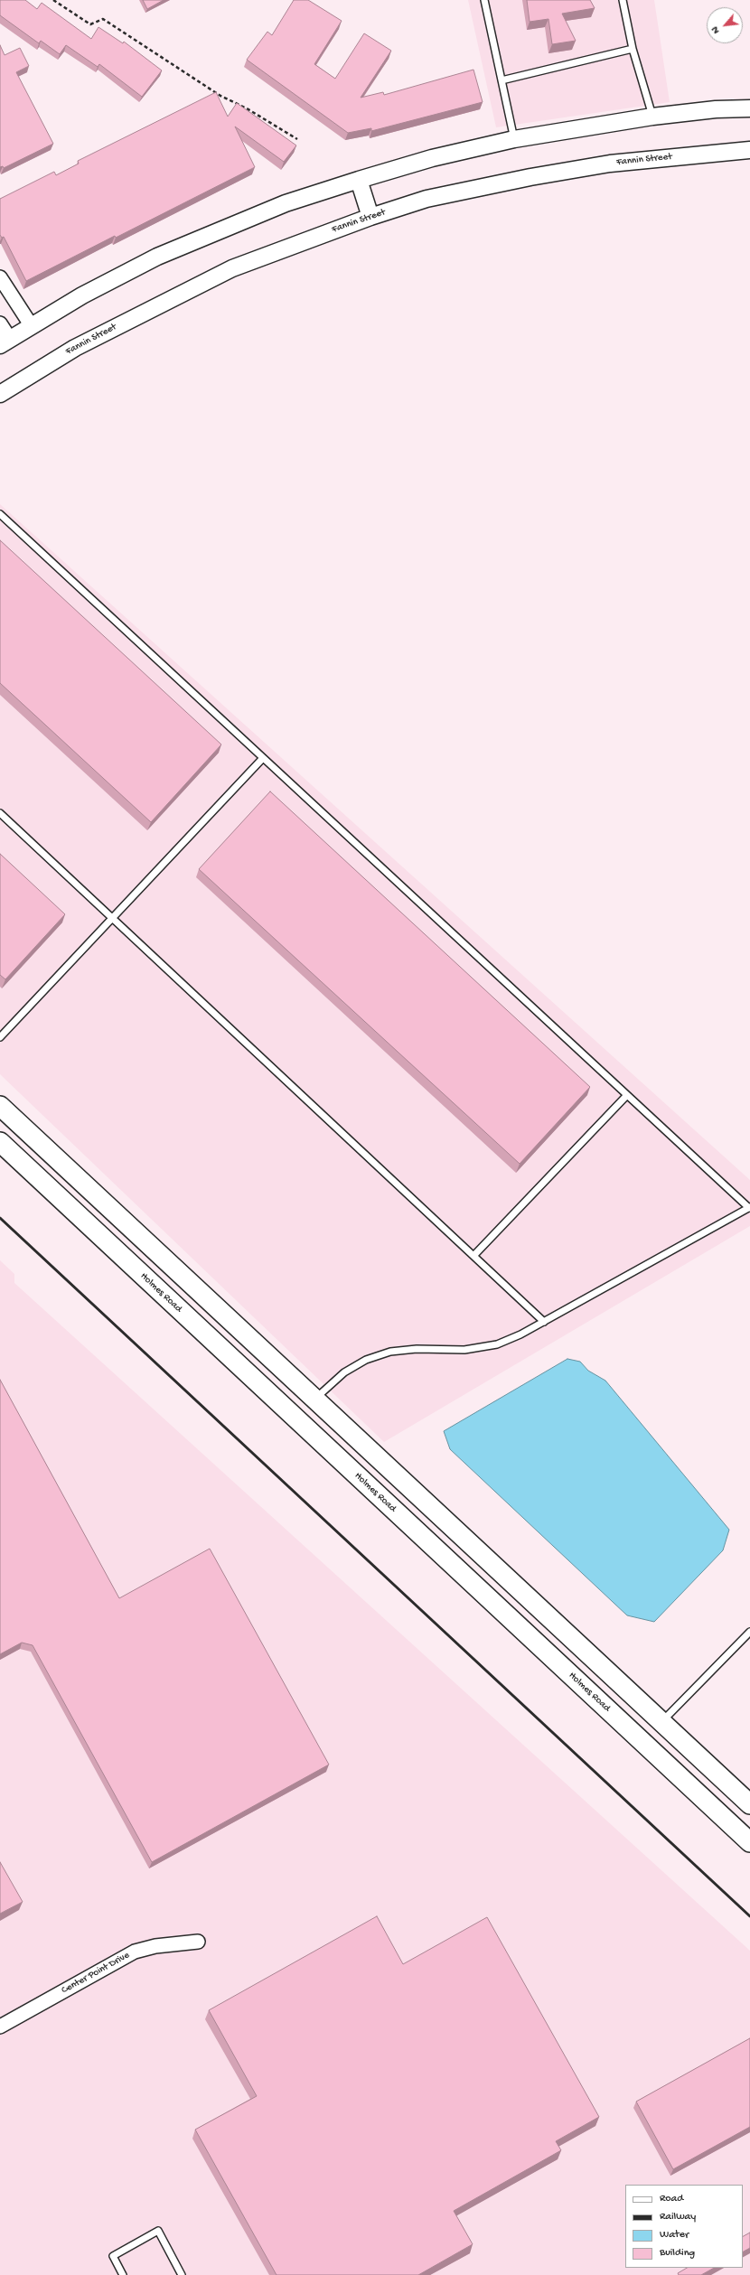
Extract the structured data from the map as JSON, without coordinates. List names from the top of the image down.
{
  "streets": {
    "main road": ["Holmes Road"],
    "street": ["Fannin Street", "Center Point Drive"]
  },
  "legend": [
    "Road",
    "Railway",
    "Water",
    "Building"
  ],
  "north": "bottom left"
}
